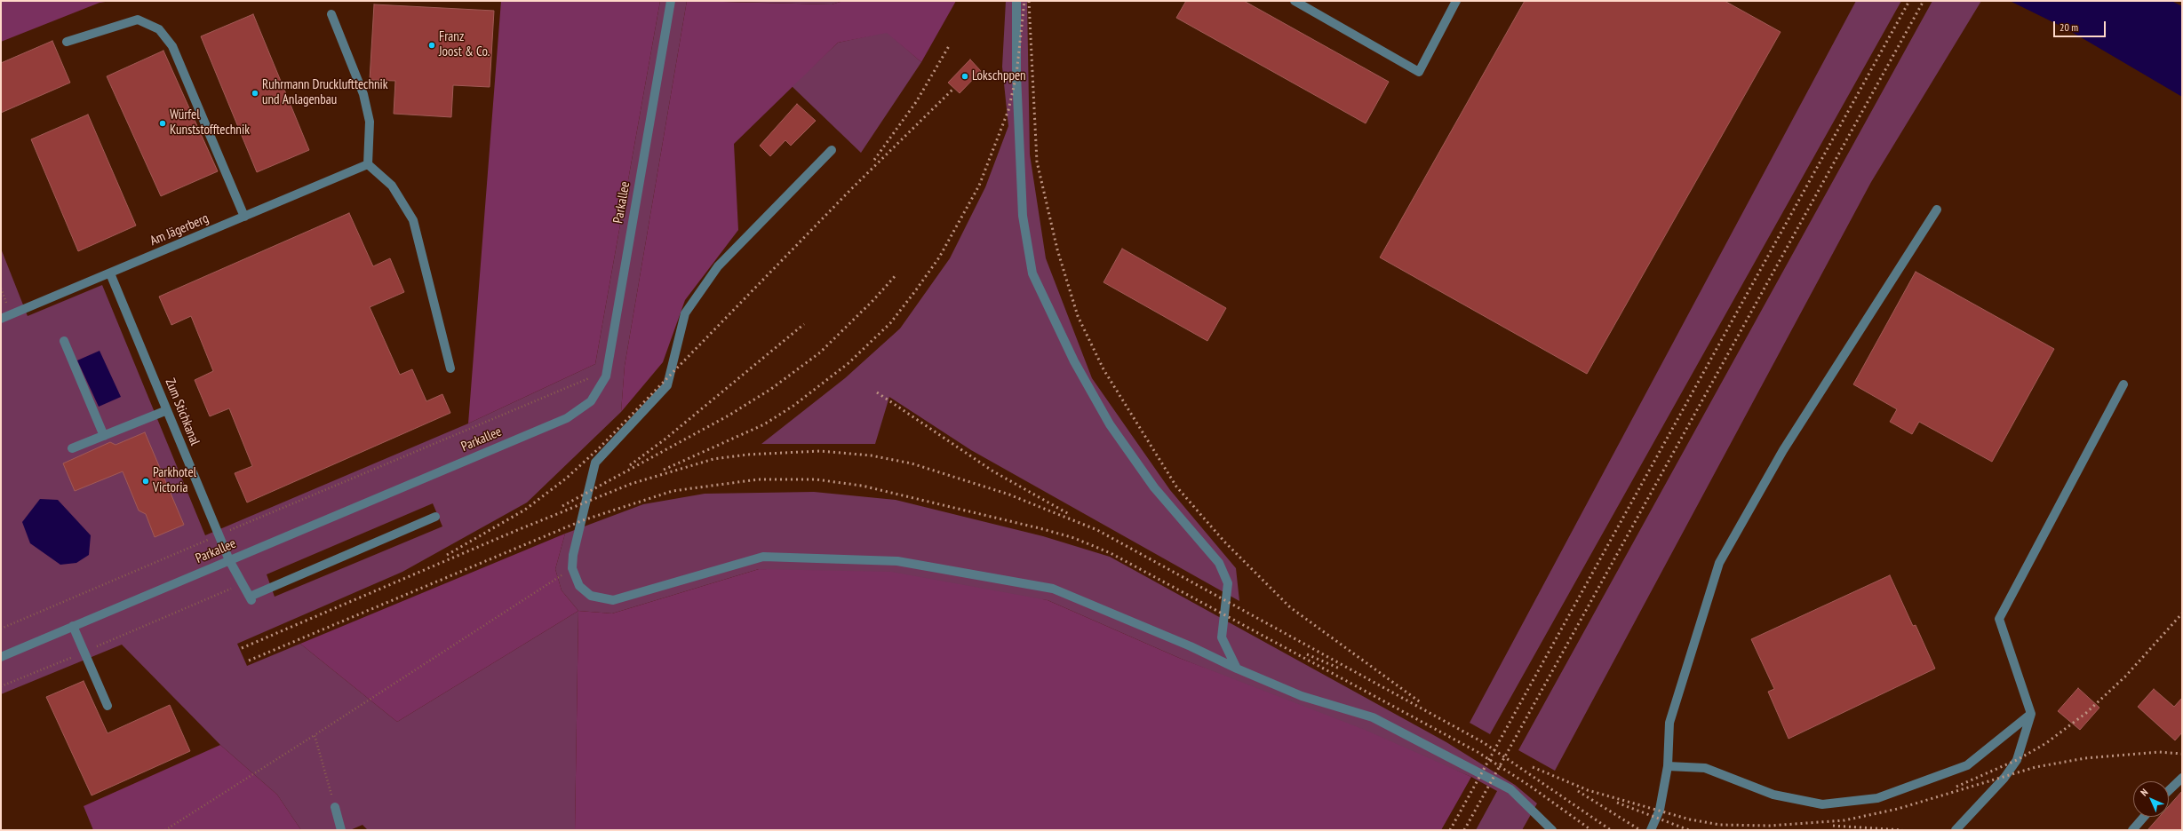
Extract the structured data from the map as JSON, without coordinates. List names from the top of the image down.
{
  "streets": {
    "street": ["Parkallee", "Am Jägerberg", "Zum Stichkanal"]
  },
  "crossings": [
    ["Parkallee", "Zum Stichkanal"],
    ["Am Jägerberg", "Zum Stichkanal"]
  ],
  "places": [
    "Franz Joost & Co.",
    "Lokschppen",
    "Ruhrmann Drucklufttechnik und Anlagenbau",
    "Würfel Kunststofftechnik",
    "Parkhotel Victoria"
  ],
  "scale_bar": "20 m",
  "north": "top left"
}
